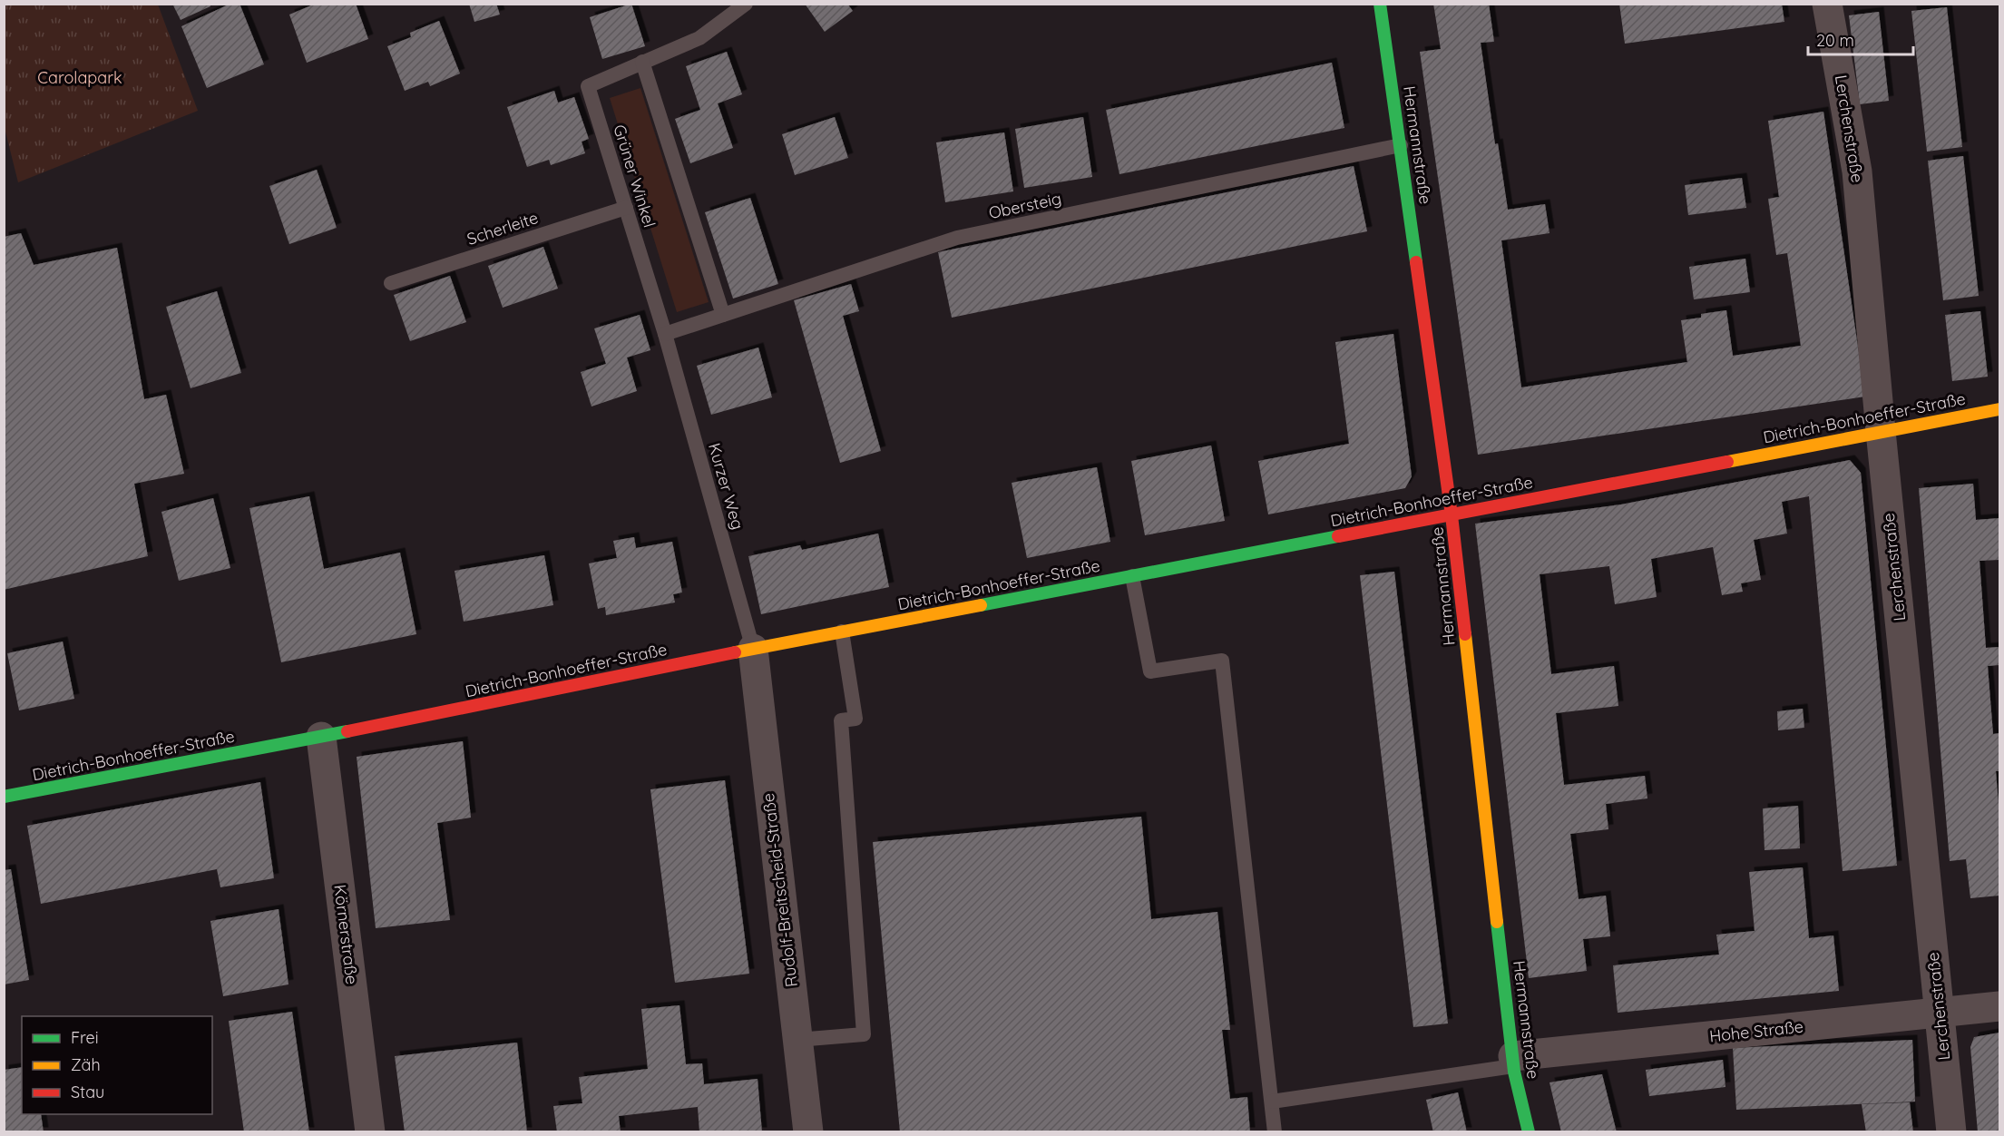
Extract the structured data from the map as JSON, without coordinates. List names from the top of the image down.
{
  "streets": {
    "street": [
      "Lerchenstraße",
      "Hermannstraße",
      "Dietrich-Bonhoeffer-Straße",
      "Rudolf-Breitscheid-Straße",
      "Körnerstraße",
      "Hohe Straße"
    ],
    "lane": [
      "Grüner Winkel",
      "Obersteig",
      "Scherleite",
      "Kurzer Weg"
    ]
  },
  "crossings": [
    ["Lerchenstraße", "Dietrich-Bonhoeffer-Straße"],
    ["Lerchenstraße", "Hohe Straße"],
    ["Hermannstraße", "Obersteig"],
    ["Hermannstraße", "Dietrich-Bonhoeffer-Straße"],
    ["Hermannstraße", "Hohe Straße"],
    ["Grüner Winkel", "Obersteig"],
    ["Grüner Winkel", "Scherleite"],
    ["Grüner Winkel", "Kurzer Weg"],
    ["Obersteig", "Kurzer Weg"],
    ["Dietrich-Bonhoeffer-Straße", "Kurzer Weg"],
    ["Dietrich-Bonhoeffer-Straße", "Rudolf-Breitscheid-Straße"],
    ["Dietrich-Bonhoeffer-Straße", "Körnerstraße"],
    ["Kurzer Weg", "Rudolf-Breitscheid-Straße"]
  ],
  "parks": ["Carolapark"],
  "legend": ["Frei", "Zäh", "Stau"],
  "scale_bar": "20 m"
}
